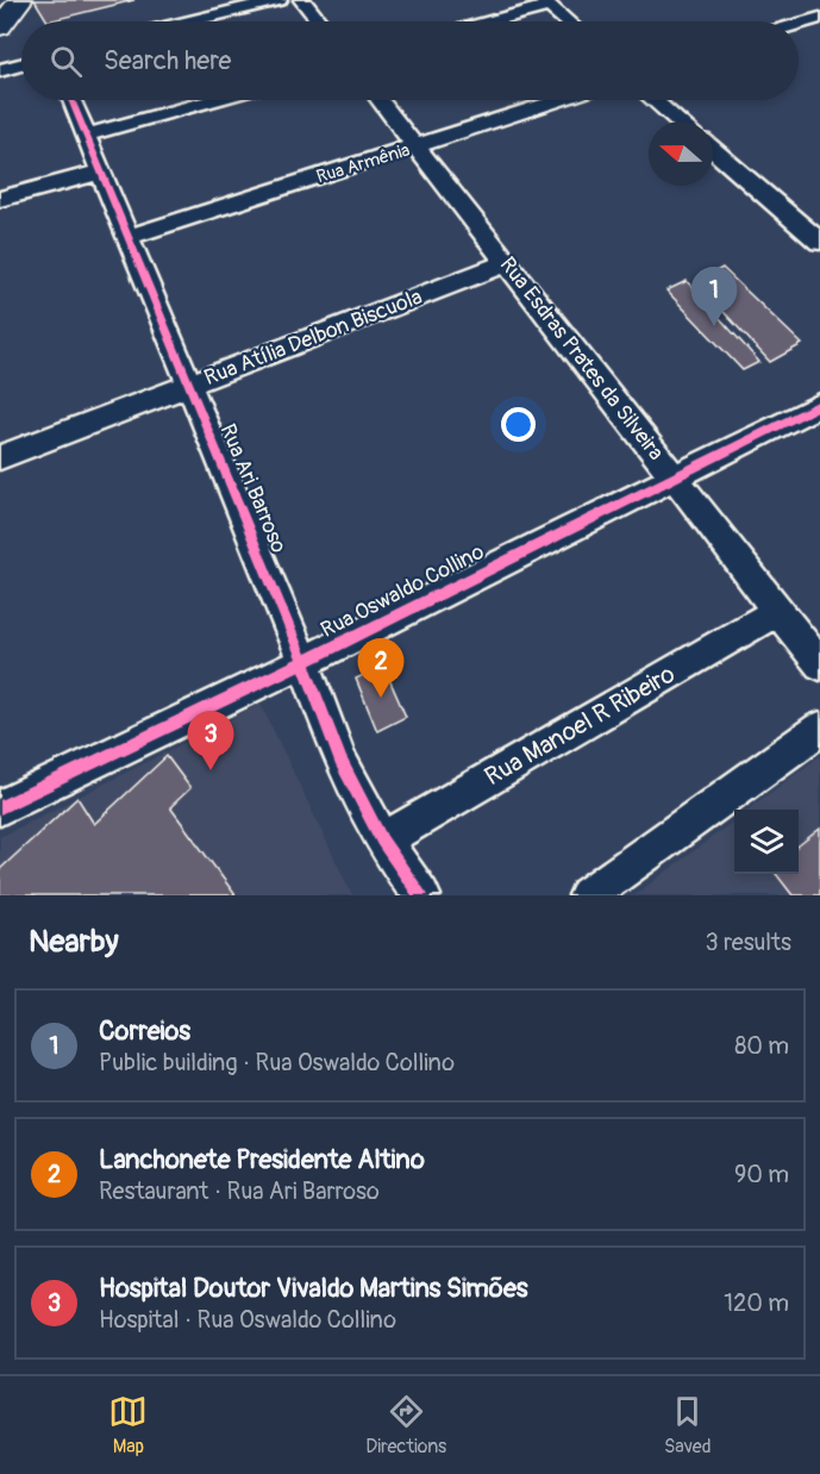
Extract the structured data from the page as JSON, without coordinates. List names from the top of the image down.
{
  "streets": {
    "street": [
      "Rua Armênia",
      "Rua Atília Delbon Biscuola",
      "Rua Esdras Prates da Silveira",
      "Rua Ari Barroso",
      "Rua Oswaldo Collino",
      "Rua Manoel R Ribeiro"
    ]
  },
  "crossings": [
    ["Rua Armênia", "Rua Esdras Prates da Silveira"],
    ["Rua Armênia", "Rua Ari Barroso"],
    ["Rua Atília Delbon Biscuola", "Rua Esdras Prates da Silveira"],
    ["Rua Atília Delbon Biscuola", "Rua Ari Barroso"],
    ["Rua Esdras Prates da Silveira", "Rua Oswaldo Collino"],
    ["Rua Esdras Prates da Silveira", "Rua Manoel R Ribeiro"],
    ["Rua Ari Barroso", "Rua Oswaldo Collino"],
    ["Rua Ari Barroso", "Rua Manoel R Ribeiro"]
  ],
  "north": "left",
  "page": {
    "search": "Search here",
    "pins": ["1", "2", "3"],
    "heading": ["Nearby", "3 results"],
    "list": [
      {
        "mark": "1",
        "name": "Correios",
        "note": "Public building · Rua Oswaldo Collino",
        "value": "80 m"
      },
      {
        "mark": "2",
        "name": "Lanchonete Presidente Altino",
        "note": "Restaurant · Rua Ari Barroso",
        "value": "90 m"
      },
      {
        "mark": "3",
        "name": "Hospital Doutor Vivaldo Martins Simões",
        "note": "Hospital · Rua Oswaldo Collino",
        "value": "120 m"
      }
    ],
    "nav": ["Map", "Directions", "Saved"]
  }
}
